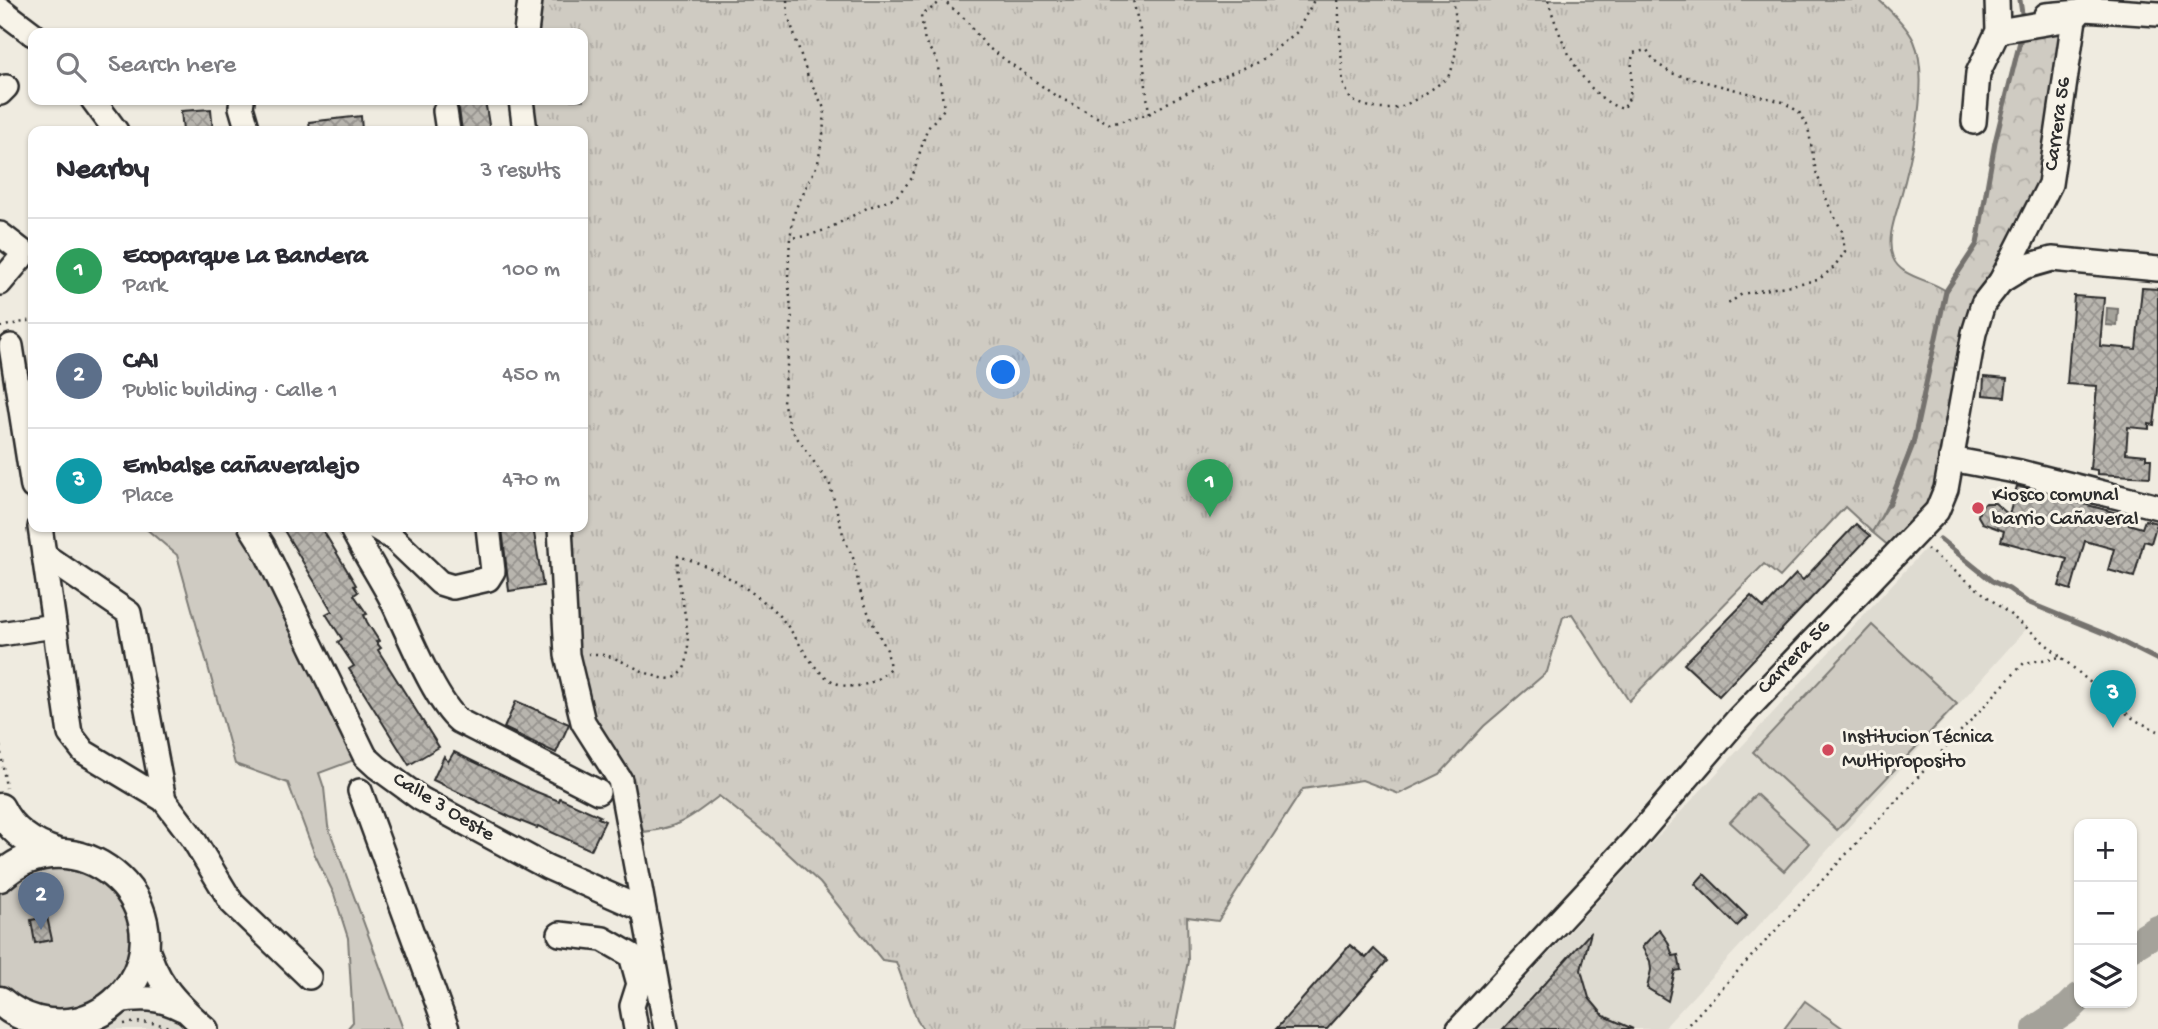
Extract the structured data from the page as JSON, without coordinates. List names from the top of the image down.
{
  "streets": {
    "street": ["Carrera 56", "Calle 3 Oeste"]
  },
  "places": ["Kiosco comunal barrio Cañaveral", "Institucion Técnica Multiproposito"],
  "page": {
    "search": "Search here",
    "heading": ["Nearby", "3 results"],
    "list": [
      {
        "mark": "1",
        "name": "Ecoparque La Bandera",
        "note": "Park",
        "value": "100 m"
      },
      {
        "mark": "2",
        "name": "CAI",
        "note": "Public building · Calle 1",
        "value": "450 m"
      },
      {
        "mark": "3",
        "name": "Embalse cañaveralejo",
        "note": "Place",
        "value": "470 m"
      }
    ],
    "pins": ["1", "3", "2"],
    "map_buttons": ["+", "−"]
  }
}
